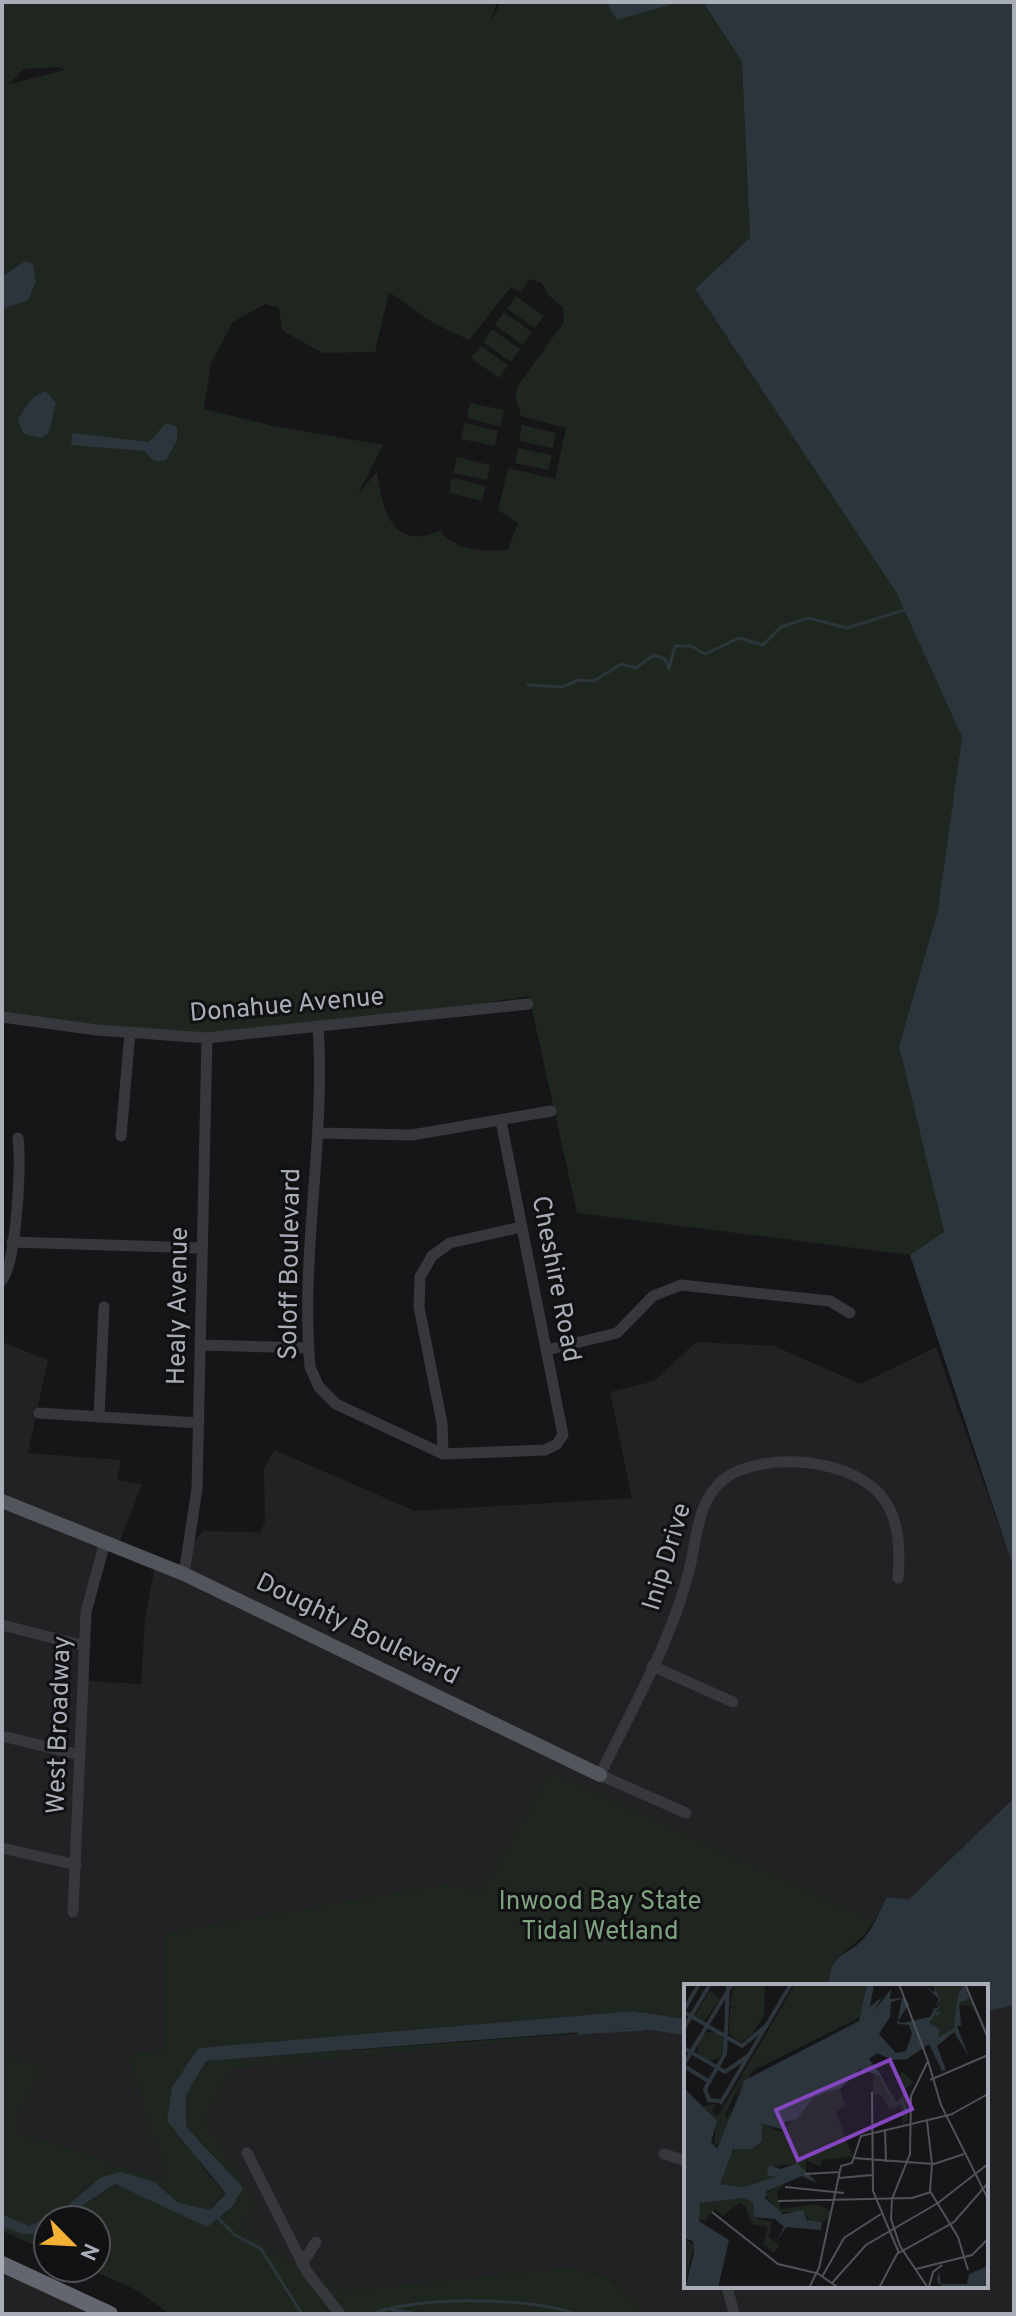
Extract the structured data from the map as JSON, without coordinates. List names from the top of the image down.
{
  "streets": {
    "main road": ["Doughty Boulevard"],
    "street": [
      "Donahue Avenue",
      "Soloff Boulevard",
      "Cheshire Road",
      "Healy Avenue",
      "Inip Drive",
      "West Broadway"
    ]
  },
  "crossings": [
    ["Donahue Avenue", "Soloff Boulevard"],
    ["Donahue Avenue", "Healy Avenue"],
    ["Soloff Boulevard", "Cheshire Road"],
    ["Healy Avenue", "Doughty Boulevard"],
    ["Inip Drive", "Doughty Boulevard"],
    ["Doughty Boulevard", "West Broadway"]
  ],
  "parks": ["Inwood Bay State Tidal Wetland"],
  "north": "bottom right"
}
